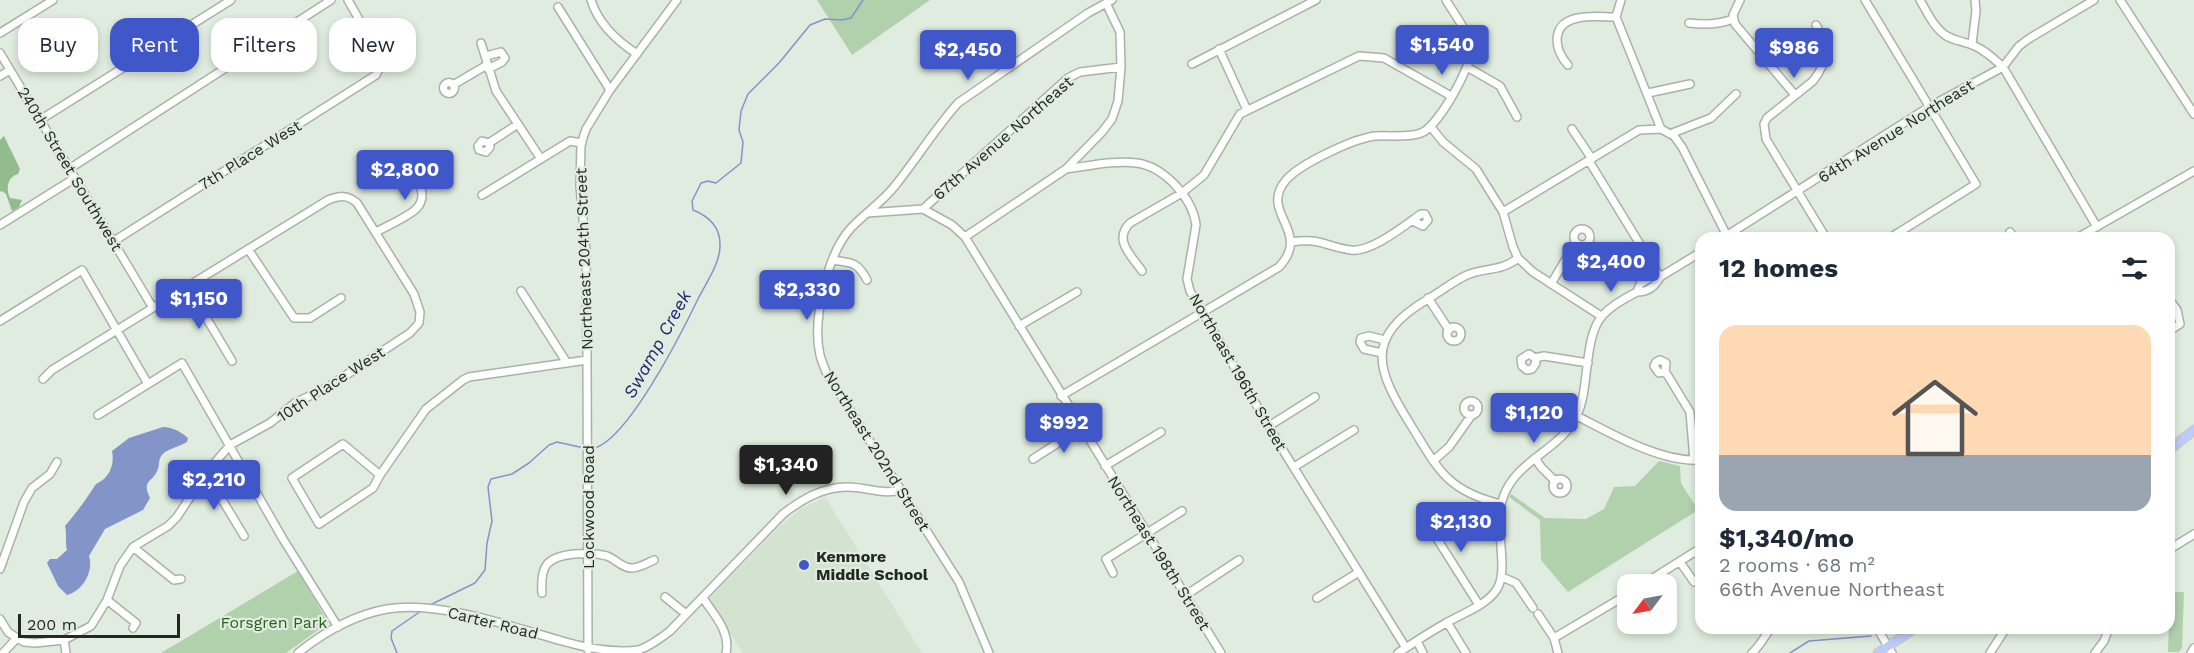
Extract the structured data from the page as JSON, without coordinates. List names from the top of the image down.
{
  "streets": {
    "street": [
      "64th Avenue Northeast",
      "67th Avenue Northeast",
      "7th Place West",
      "240th Street Southwest",
      "Northeast 204th Street",
      "Northeast 196th Street",
      "10th Place West",
      "Northeast 202nd Street",
      "Lockwood Road",
      "Northeast 198th Street",
      "Carter Road"
    ]
  },
  "crossings": [
    ["67th Avenue Northeast", "Northeast 198th Street"],
    ["7th Place West", "240th Street Southwest"],
    ["Northeast 204th Street", "Lockwood Road"],
    ["Northeast 202nd Street", "Carter Road"],
    ["Lockwood Road", "Carter Road"]
  ],
  "water": ["Swamp Creek"],
  "parks": ["Forsgren Park"],
  "places": ["Kenmore Middle School"],
  "scale_bar": "200 m",
  "north": "bottom left",
  "page": {
    "chip": [
      "Buy",
      "Rent",
      "Filters",
      "New"
    ],
    "price": [
      "$1,540",
      "$986",
      "$2,450",
      "$2,800",
      "$2,400",
      "$2,330",
      "$1,150",
      "$1,120",
      "$992",
      "$1,340",
      "$2,210",
      "$2,130"
    ],
    "heading": "12 homes",
    "list": [
      {
        "name": "$1,340/mo",
        "note": "2 rooms · 68 m² · 66th Avenue Northeast"
      }
    ],
    "scale": "200 m"
  }
}
